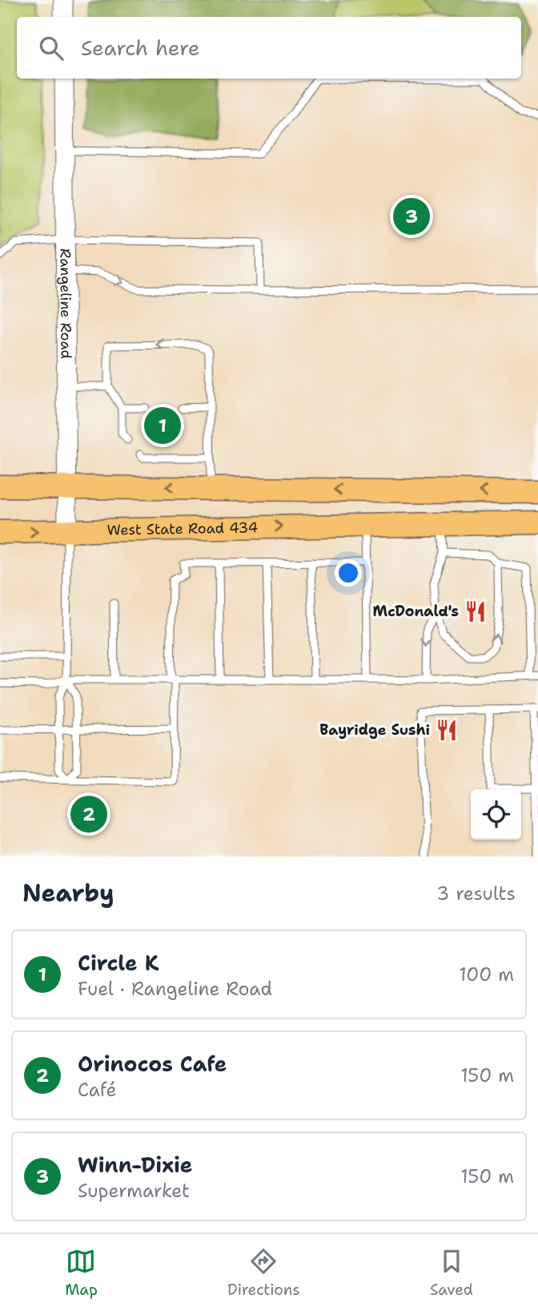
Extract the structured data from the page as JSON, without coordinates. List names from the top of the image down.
{
  "streets": {
    "main road": ["West State Road 434"],
    "street": ["Rangeline Road"]
  },
  "crossings": [
    ["Rangeline Road", "West State Road 434"]
  ],
  "places": {
    "restaurant": ["McDonald's", "Bayridge Sushi"]
  },
  "page": {
    "search": "Search here",
    "pins": ["3", "1", "2"],
    "heading": ["Nearby", "3 results"],
    "list": [
      {
        "mark": "1",
        "name": "Circle K",
        "note": "Fuel · Rangeline Road",
        "value": "100 m"
      },
      {
        "mark": "2",
        "name": "Orinocos Cafe",
        "note": "Café",
        "value": "150 m"
      },
      {
        "mark": "3",
        "name": "Winn-Dixie",
        "note": "Supermarket",
        "value": "150 m"
      }
    ],
    "nav": ["Map", "Directions", "Saved"]
  }
}
